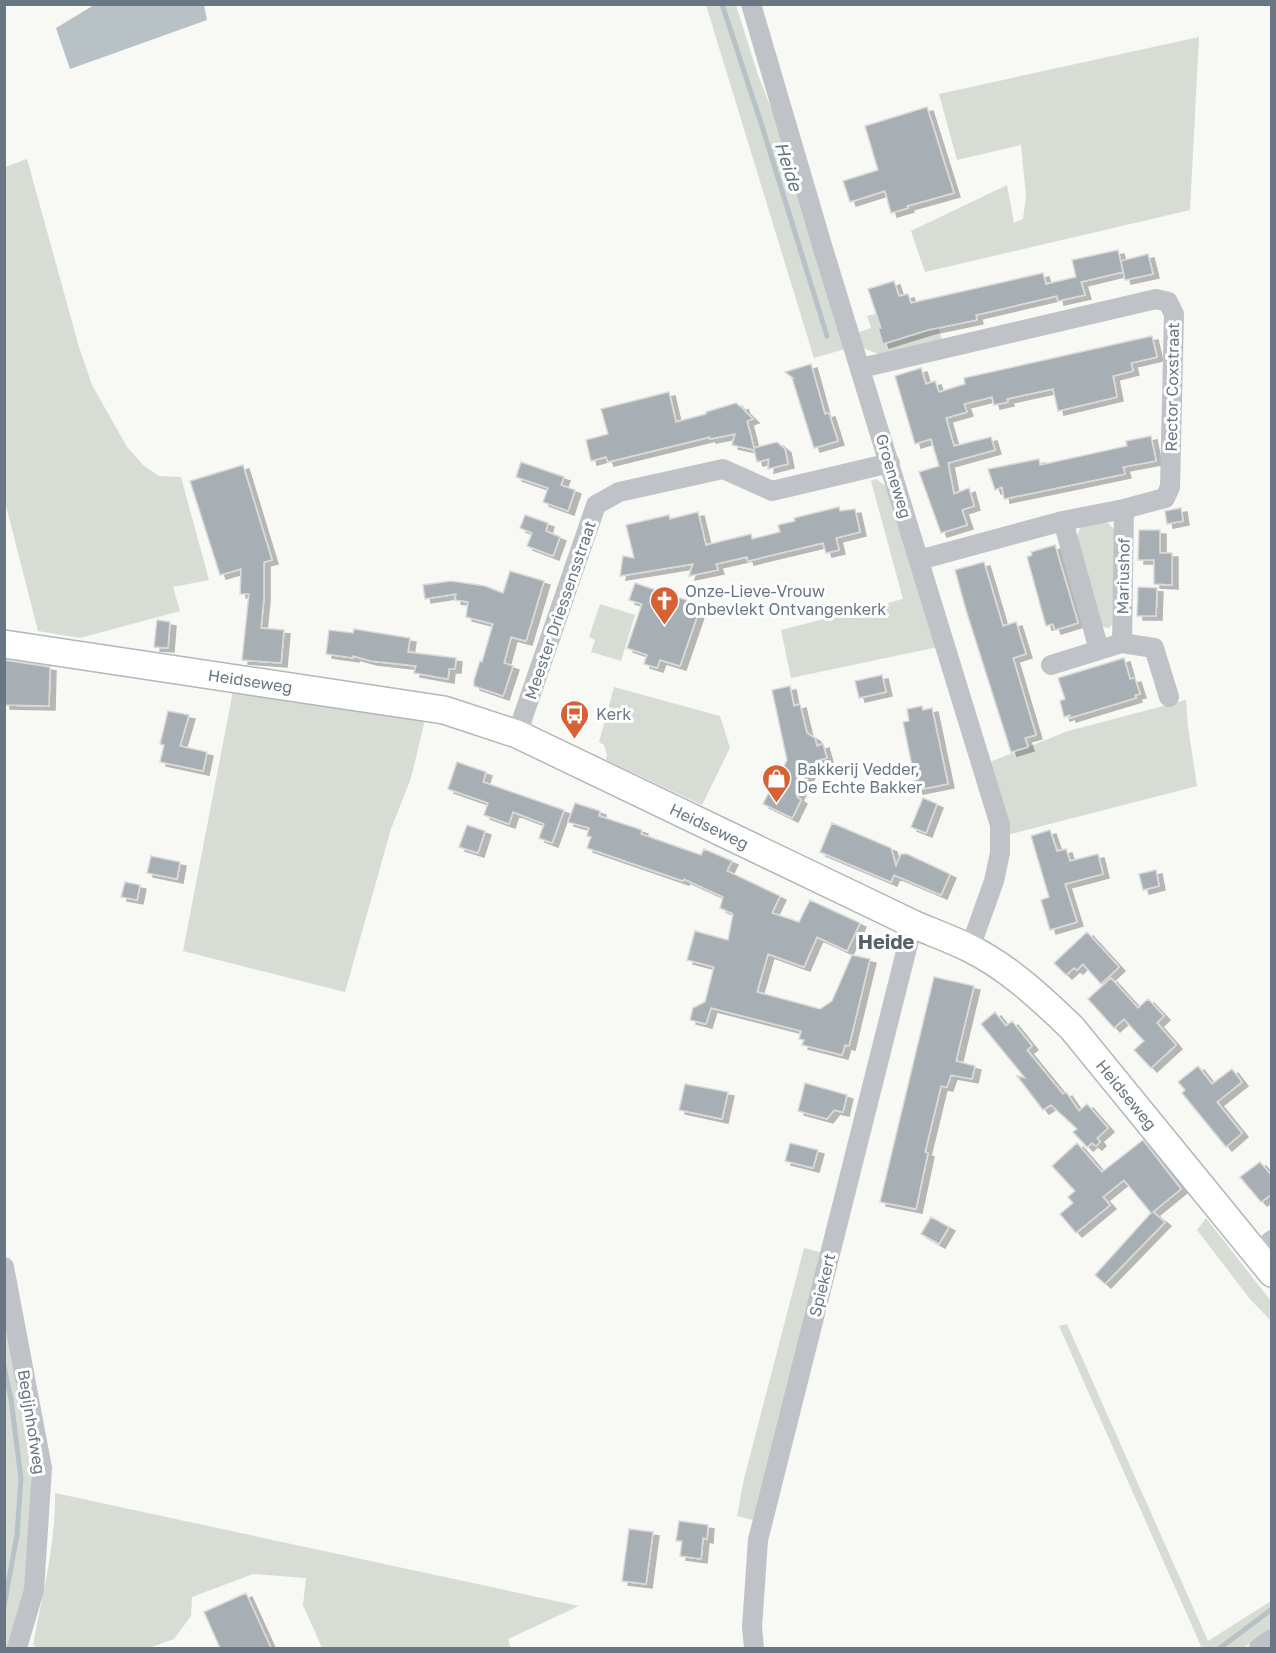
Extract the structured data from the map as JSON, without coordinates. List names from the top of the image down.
{
  "streets": {
    "street": [
      "Rector Coxstraat",
      "Groeneweg",
      "Mariushof",
      "Meester Driessensstraat",
      "Heidseweg",
      "Spiekert",
      "Begijnhofweg"
    ]
  },
  "crossings": [
    ["Rector Coxstraat", "Groeneweg"],
    ["Rector Coxstraat", "Mariushof"],
    ["Groeneweg", "Meester Driessensstraat"],
    ["Groeneweg", "Heidseweg"],
    ["Meester Driessensstraat", "Heidseweg"],
    ["Heidseweg", "Spiekert"]
  ],
  "districts": ["Heide"],
  "water": ["Heide"],
  "places": {
    "church": ["Onze-Lieve-Vrouw Onbevlekt Ontvangenkerk"],
    "bus stop": ["Kerk"],
    "shop": ["Bakkerij Vedder, De Echte Bakker"]
  }
}
